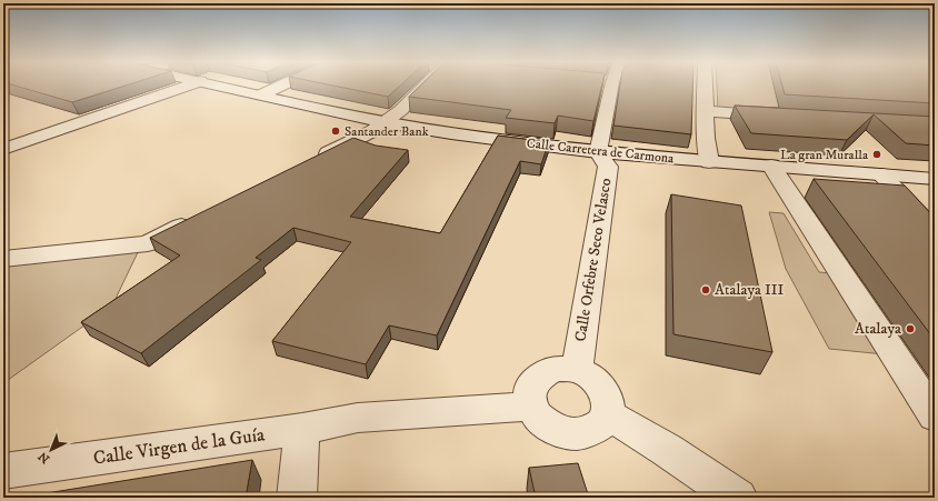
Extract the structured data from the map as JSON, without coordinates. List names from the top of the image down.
{
  "streets": {
    "street": ["Calle Carretera de Carmona", "Calle Orfebre Seco Velasco", "Calle Virgen de la Guía"]
  },
  "crossings": [
    ["Calle Carretera de Carmona", "Calle Orfebre Seco Velasco"],
    ["Calle Orfebre Seco Velasco", "Calle Virgen de la Guía"]
  ],
  "places": [
    "Santander Bank",
    "La gran Muralla",
    "Atalaya III",
    "Atalaya"
  ],
  "north": "bottom left"
}
